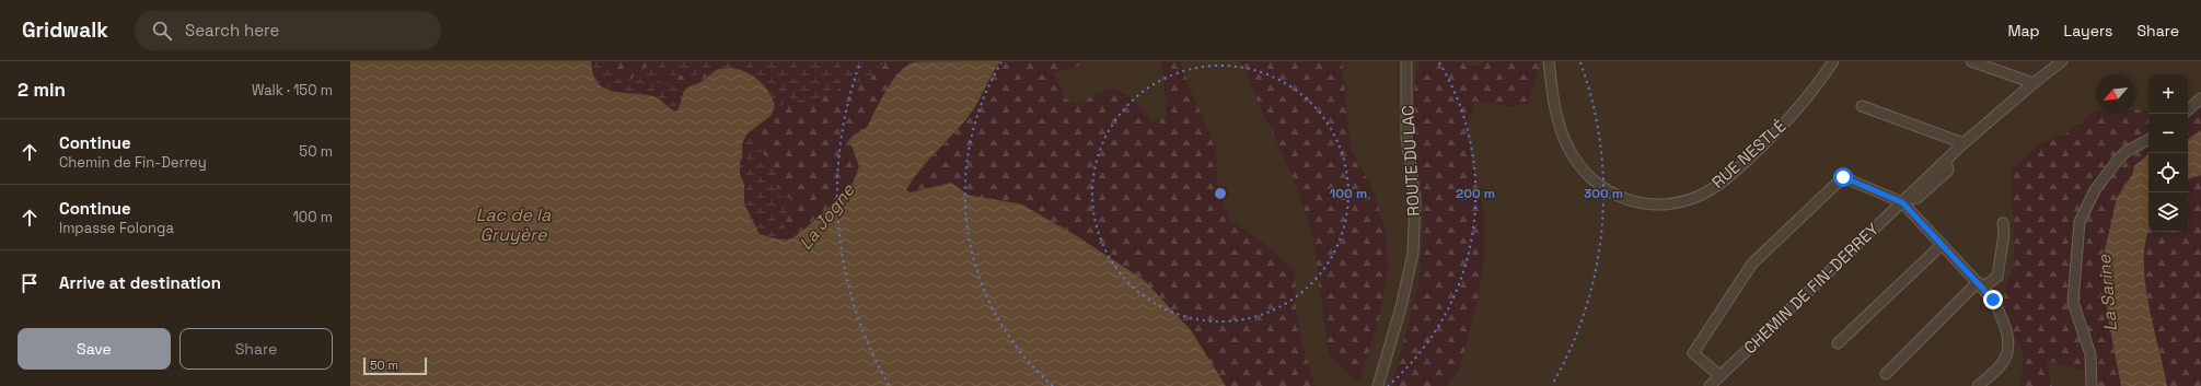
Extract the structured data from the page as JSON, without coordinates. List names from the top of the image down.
{
  "streets": {
    "street": ["RUE NESTLÉ", "ROUTE DU LAC", "CHEMIN DE FIN-DERREY"]
  },
  "water": ["Lac de la Gruyère", "La Jogne", "La Sarine"],
  "scale_bar": "50 m",
  "north": "bottom left",
  "page": {
    "header": "Gridwalk",
    "search": "Search here",
    "nav": ["Map", "Layers", "Share"],
    "heading": ["2 min", "Walk · 150 m"],
    "map_buttons": ["+", "−"],
    "list": [
      ["Continue", "Chemin de Fin-Derrey", "50 m"],
      ["Continue", "Impasse Folonga", "100 m"],
      "Arrive at destination"
    ],
    "buttons": ["Save", "Share"],
    "scale": "50 m"
  },
  "rings": ["100 m", "200 m", "300 m"]
}
